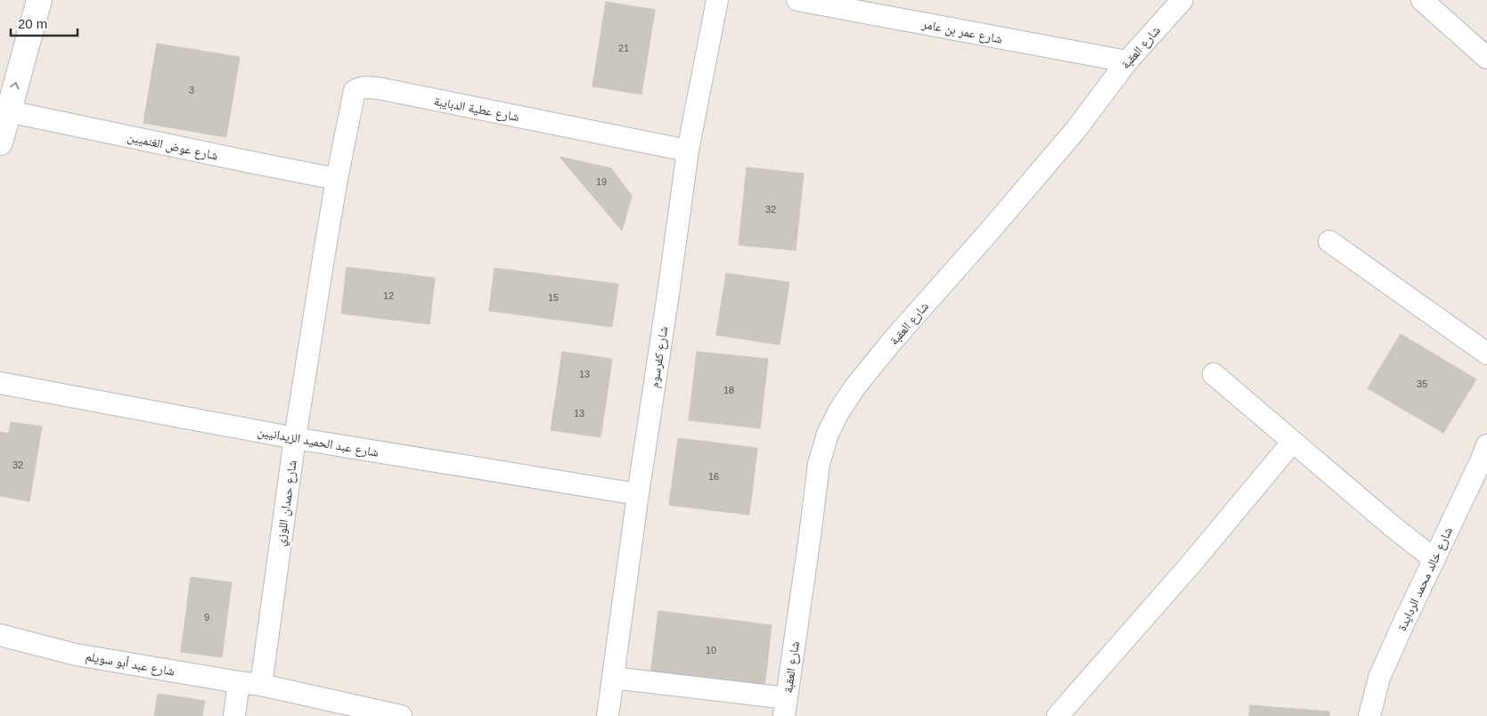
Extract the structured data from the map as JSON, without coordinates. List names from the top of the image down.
{
  "streets": {
    "street": [
      "شارع عمر بن عامر",
      "شارع العقبة",
      "شارع عطية الدبايبة",
      "شارع عوض الغنميين",
      "شارع كفرسوم",
      "شارع عبد الحميد الزيدانيين",
      "شارع حمدان اللوزي",
      "شارع خالد محمد الردايدة",
      "شارع عبد أبو سويلم"
    ]
  },
  "crossings": [
    ["شارع عمر بن عامر", "شارع العقبة"],
    ["شارع عطية الدبايبة", "شارع عوض الغنميين"],
    ["شارع عطية الدبايبة", "شارع كفرسوم"],
    ["شارع عطية الدبايبة", "شارع حمدان اللوزي"],
    ["شارع عوض الغنميين", "شارع حمدان اللوزي"],
    ["شارع كفرسوم", "شارع عبد الحميد الزيدانيين"],
    ["شارع عبد الحميد الزيدانيين", "شارع حمدان اللوزي"],
    ["شارع حمدان اللوزي", "شارع عبد أبو سويلم"]
  ],
  "house_numbers": [
    "21",
    "3",
    "19",
    "32",
    "12",
    "15",
    "13",
    "35",
    "18",
    "13",
    "32",
    "16",
    "9",
    "10"
  ],
  "scale_bar": "20 m"
}
